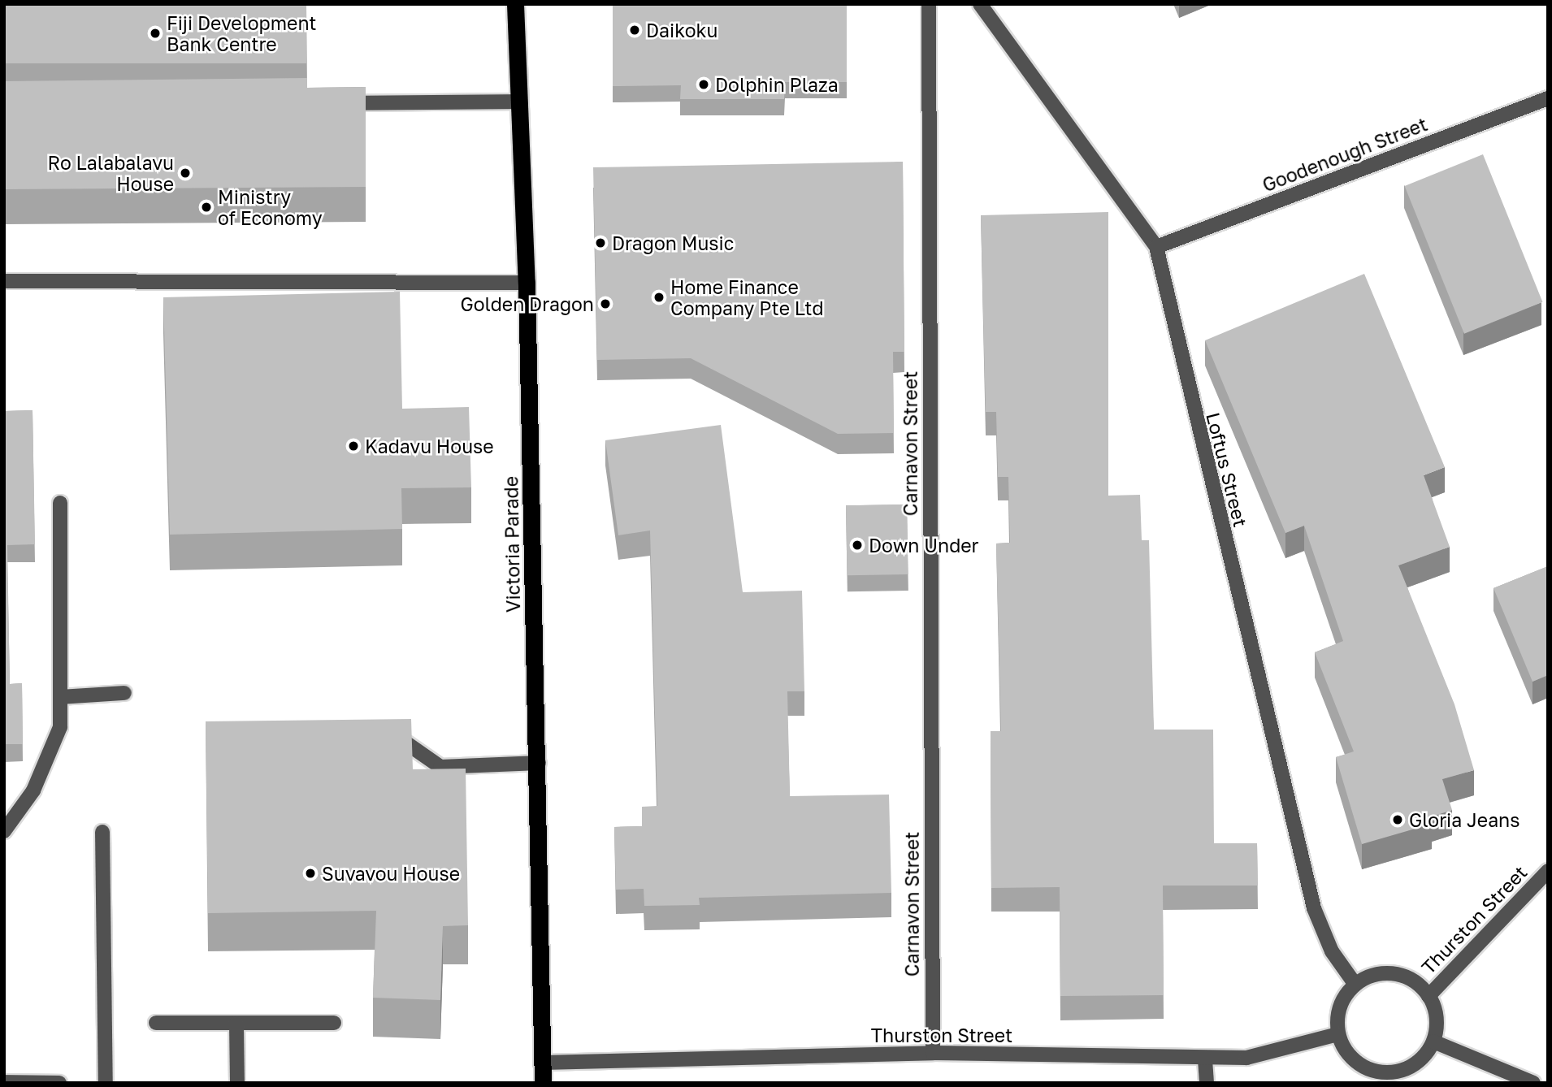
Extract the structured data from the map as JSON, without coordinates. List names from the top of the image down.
{
  "streets": {
    "highway": ["Victoria Parade"],
    "street": [
      "Goodenough Street",
      "Carnavon Street",
      "Loftus Street",
      "Thurston Street"
    ]
  },
  "crossings": [
    ["Goodenough Street", "Loftus Street"],
    ["Carnavon Street", "Thurston Street"],
    ["Loftus Street", "Thurston Street"],
    ["Victoria Parade", "Thurston Street"]
  ],
  "places": [
    "Daikoku",
    "Fiji Development Bank Centre",
    "Dolphin Plaza",
    "Ro Lalabalavu House",
    "Ministry of Economy",
    "Dragon Music",
    "Home Finance Company Pte Ltd",
    "Golden Dragon",
    "Kadavu House",
    "Down Under",
    "Gloria Jeans",
    "Suvavou House"
  ]
}
